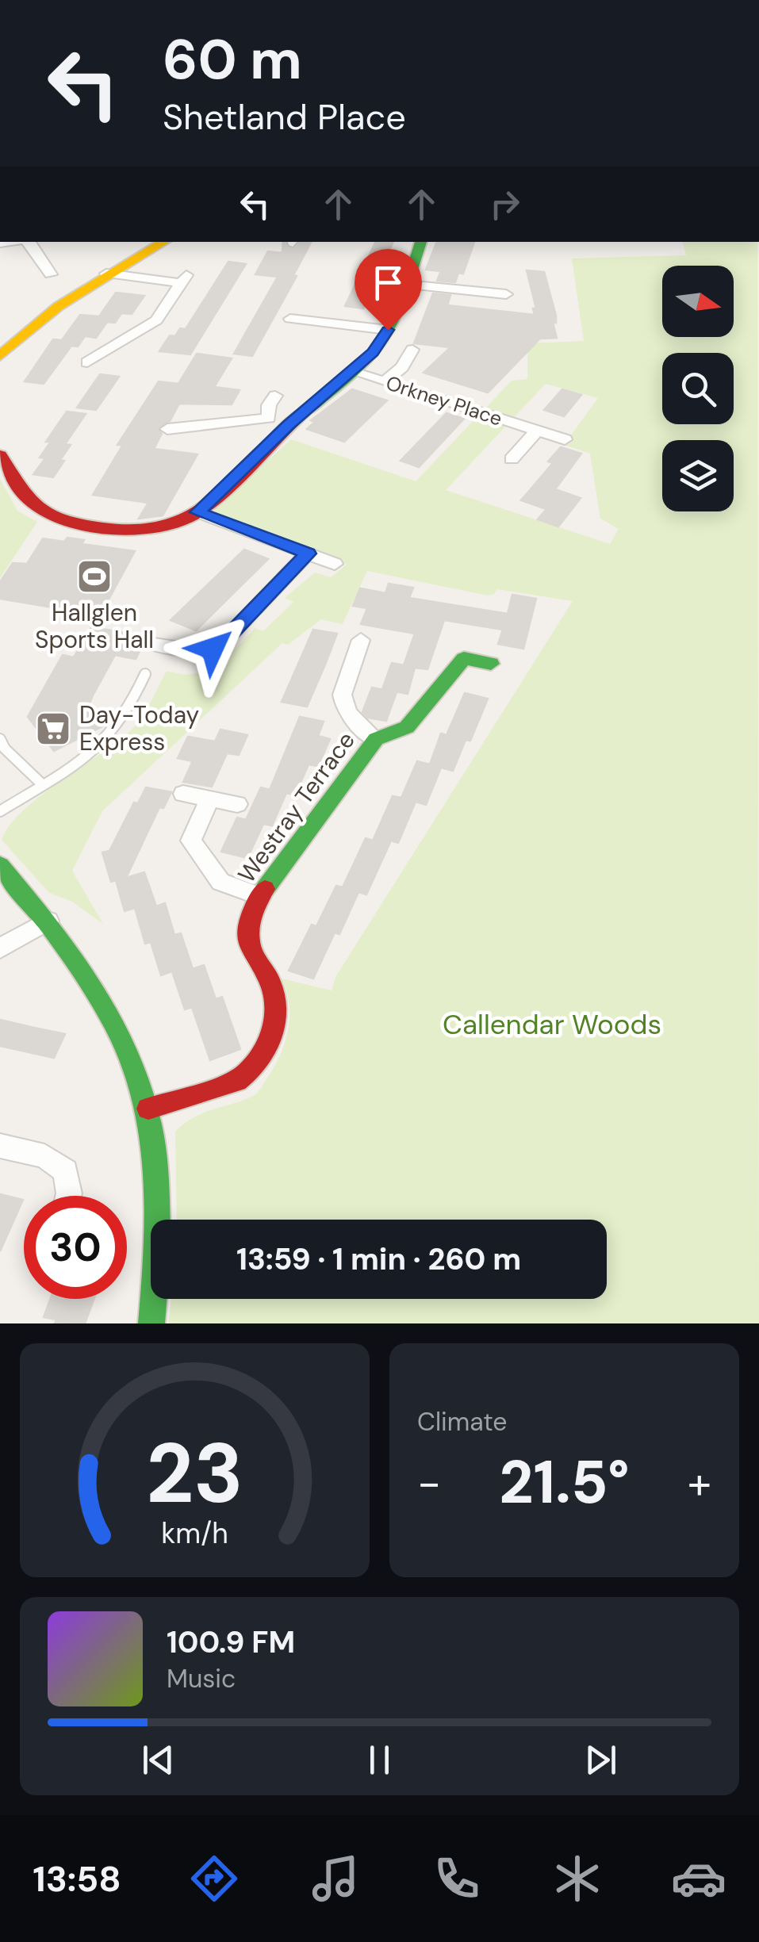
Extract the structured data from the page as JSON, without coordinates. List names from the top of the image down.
{
  "streets": {
    "street": ["Orkney Place", "Westray Terrace"]
  },
  "parks": ["Callendar Woods"],
  "places": {
    "sports": ["Hallglen Sports Hall"],
    "supermarket": ["Day-Today Express"]
  },
  "north": "right",
  "page": {
    "turn": ["60 m", "Shetland Place"],
    "limit": "30",
    "trip": "13:59 · 1 min · 260 m",
    "tile": "Climate",
    "heat": ["−", "21.5°", "+"],
    "song": ["100.9 FM", "Music"],
    "tabs": "13:58",
    "gauge": ["23", "km/h"]
  }
}
